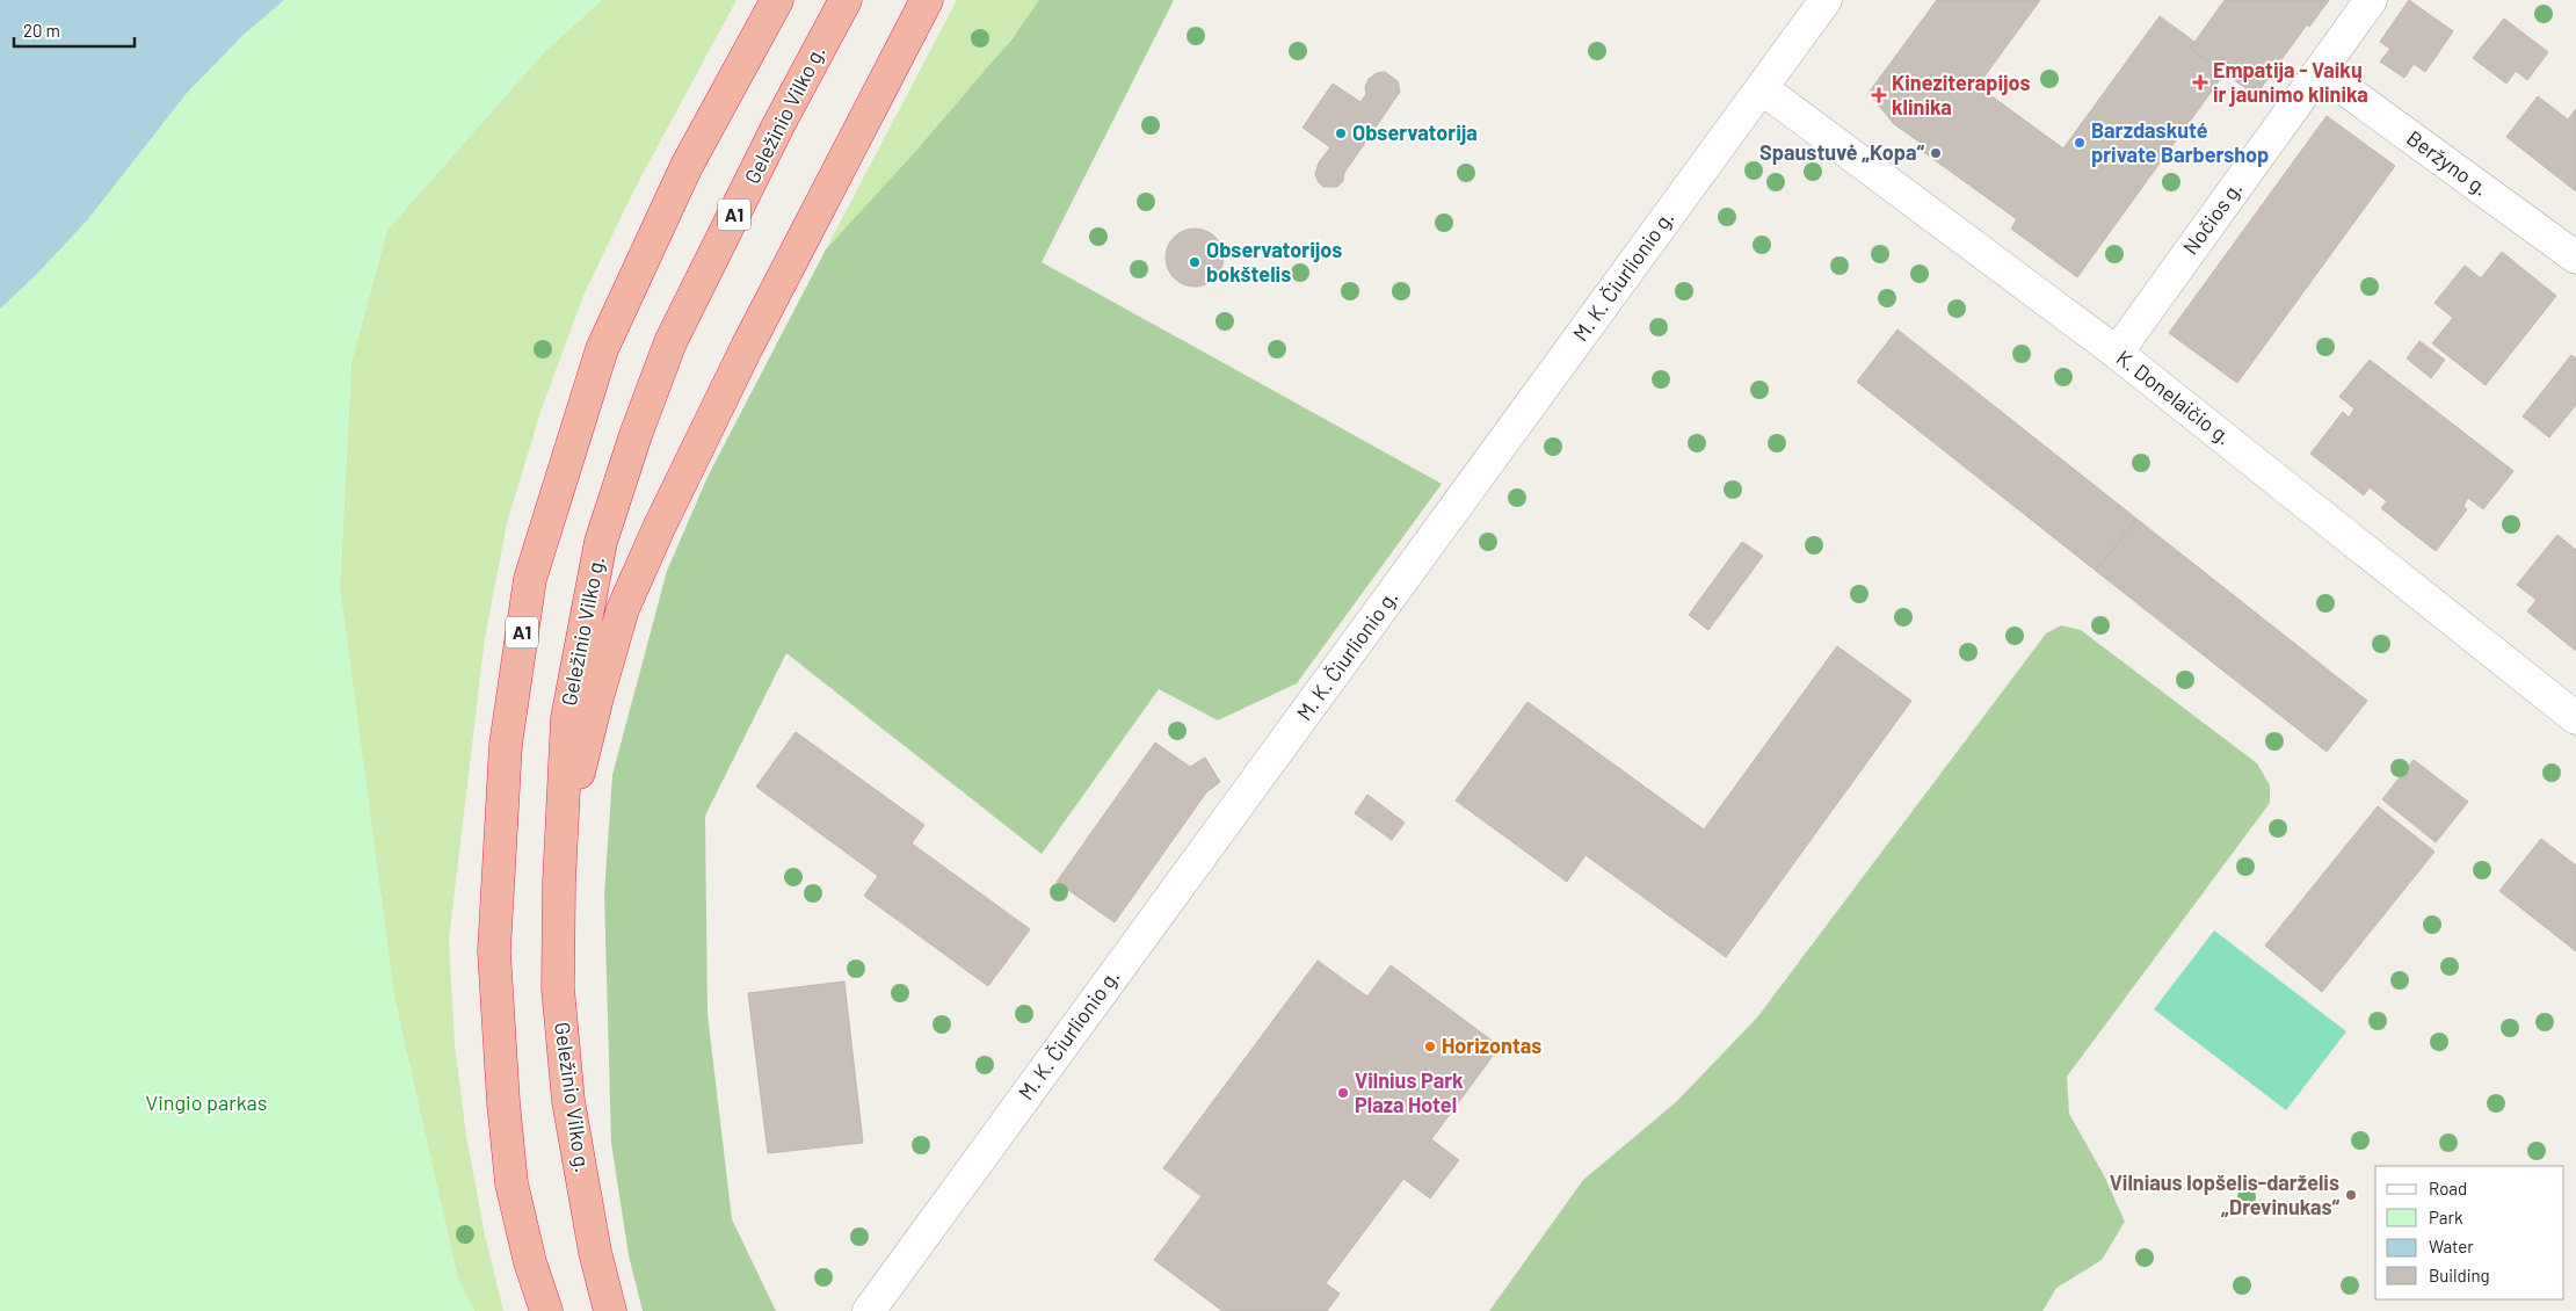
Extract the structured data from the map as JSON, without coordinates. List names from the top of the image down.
{
  "streets": {
    "highway": ["Geležinio Vilko g.", "A1"],
    "street": [
      "Beržyno g.",
      "Nočios g.",
      "M. K. Čiurlionio g.",
      "K. Donelaičio g."
    ]
  },
  "crossings": [
    ["Beržyno g.", "Nočios g."],
    ["Nočios g.", "K. Donelaičio g."],
    ["M. K. Čiurlionio g.", "K. Donelaičio g."]
  ],
  "parks": ["Vingio parkas"],
  "places": {
    "health": ["Empatija - Vaikų ir jaunimo klinika", "Kineziterapijos klinika"],
    "other": [
      "Observatorija",
      "Barzdaskuté private Barbershop",
      "Spaustuvė „Kopa“",
      "Observatorijos bokštelis",
      "Horizontas",
      "Vilnius Park Plaza Hotel",
      "Vilniaus lopšelis-darželis „Drevinukas“"
    ]
  },
  "legend": [
    "Road",
    "Park",
    "Water",
    "Building"
  ],
  "scale_bar": "20 m"
}
